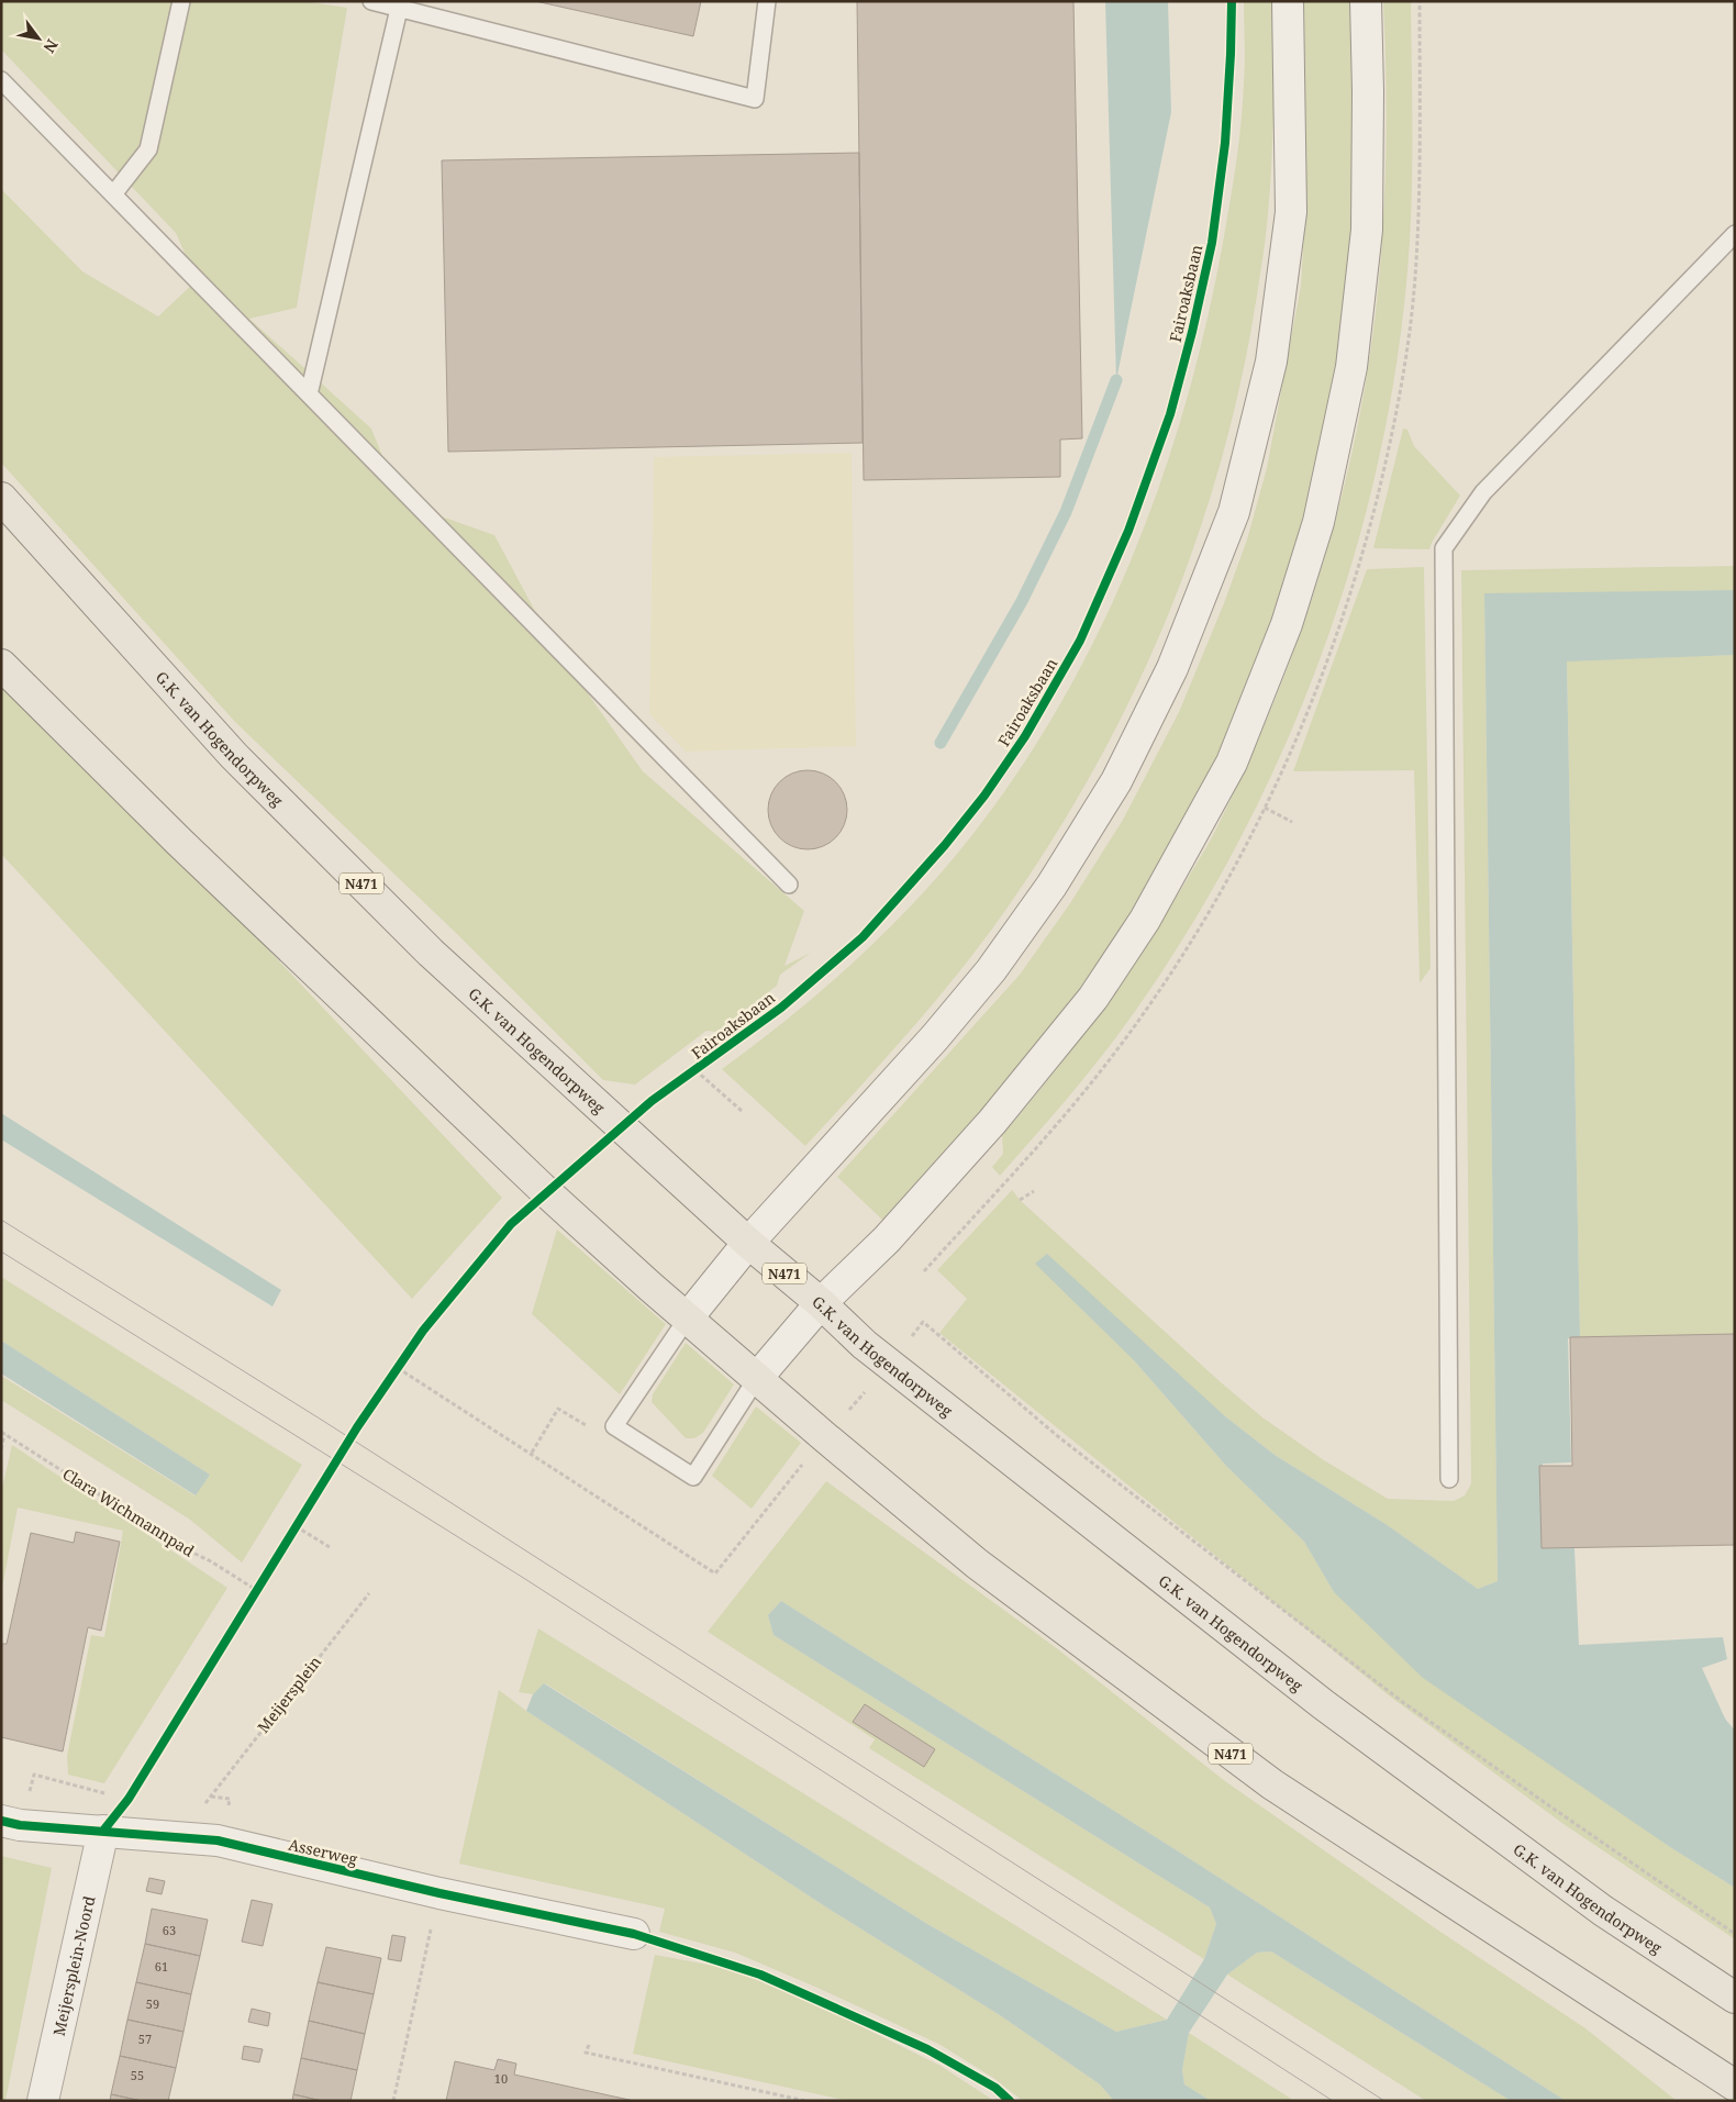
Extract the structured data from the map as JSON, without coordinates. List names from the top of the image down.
{
  "streets": {
    "main road": [
      "G.K. van Hogendorpweg",
      "N471",
      "Asserweg",
      "Meijersplein-Noord"
    ],
    "path": ["Clara Wichmannpad", "Meijersplein"],
    "cycle path": ["Fairoaksbaan"]
  },
  "crossings": [
    ["Asserweg", "Meijersplein-Noord"]
  ],
  "house_numbers": [
    "63",
    "61",
    "59",
    "57",
    "55",
    "10"
  ],
  "north": "bottom right"
}
